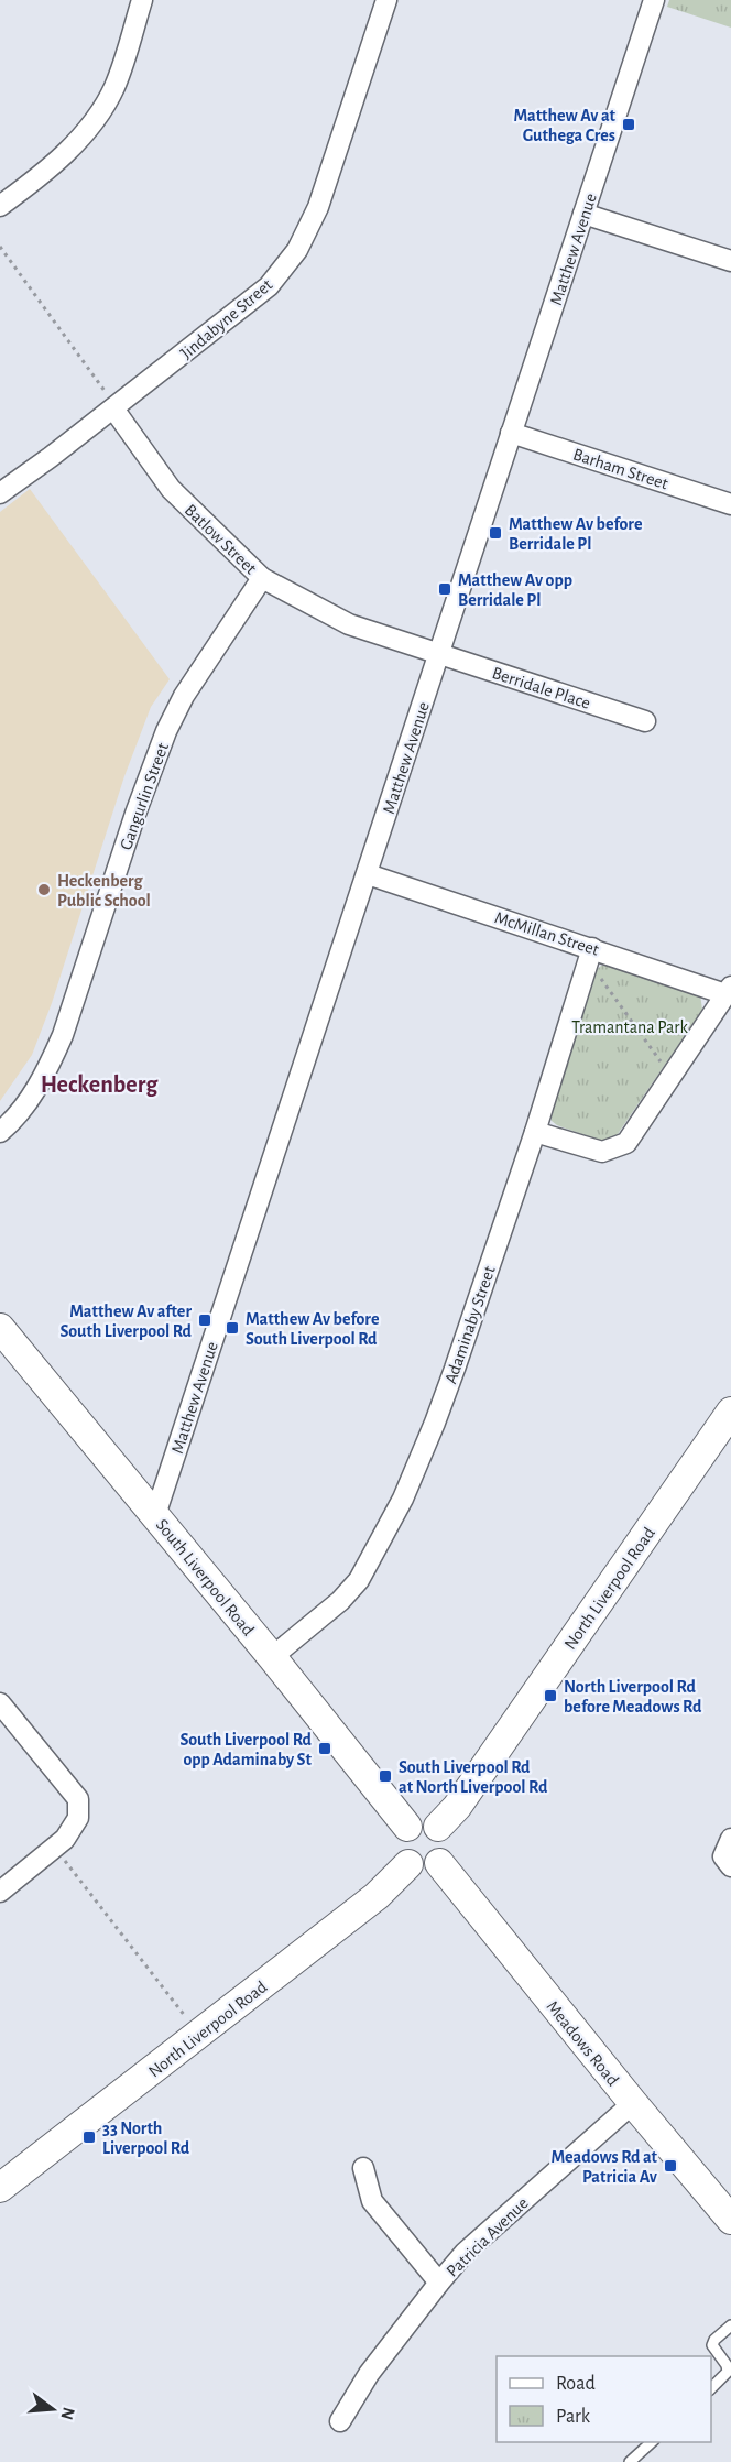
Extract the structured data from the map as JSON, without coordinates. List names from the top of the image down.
{
  "streets": {
    "main road": ["South Liverpool Road", "North Liverpool Road", "Meadows Road"],
    "street": [
      "Matthew Avenue",
      "Jindabyne Street",
      "Barham Street",
      "Batlow Street",
      "Berridale Place",
      "Gangurlin Street",
      "McMillan Street",
      "Adaminaby Street",
      "Patricia Avenue"
    ]
  },
  "crossings": [
    ["Matthew Avenue", "Barham Street"],
    ["Matthew Avenue", "Batlow Street"],
    ["Matthew Avenue", "Berridale Place"],
    ["Matthew Avenue", "McMillan Street"],
    ["Matthew Avenue", "South Liverpool Road"],
    ["Jindabyne Street", "Batlow Street"],
    ["Batlow Street", "Berridale Place"],
    ["Batlow Street", "Gangurlin Street"],
    ["McMillan Street", "Adaminaby Street"],
    ["Adaminaby Street", "South Liverpool Road"],
    ["South Liverpool Road", "North Liverpool Road"],
    ["South Liverpool Road", "Meadows Road"],
    ["North Liverpool Road", "Meadows Road"],
    ["Meadows Road", "Patricia Avenue"]
  ],
  "districts": ["Heckenberg"],
  "parks": ["Tramantana Park"],
  "places": {
    "transit": [
      "Matthew Av at Guthega Cres",
      "Matthew Av before Berridale Pl",
      "Matthew Av opp Berridale Pl",
      "Matthew Av after South Liverpool Rd",
      "Matthew Av before South Liverpool Rd",
      "North Liverpool Rd before Meadows Rd",
      "South Liverpool Rd opp Adaminaby St",
      "South Liverpool Rd at North Liverpool Rd",
      "33 North Liverpool Rd",
      "Meadows Rd at Patricia Av"
    ],
    "other": ["Heckenberg Public School"]
  },
  "legend": ["Road", "Park"],
  "north": "right"
}
